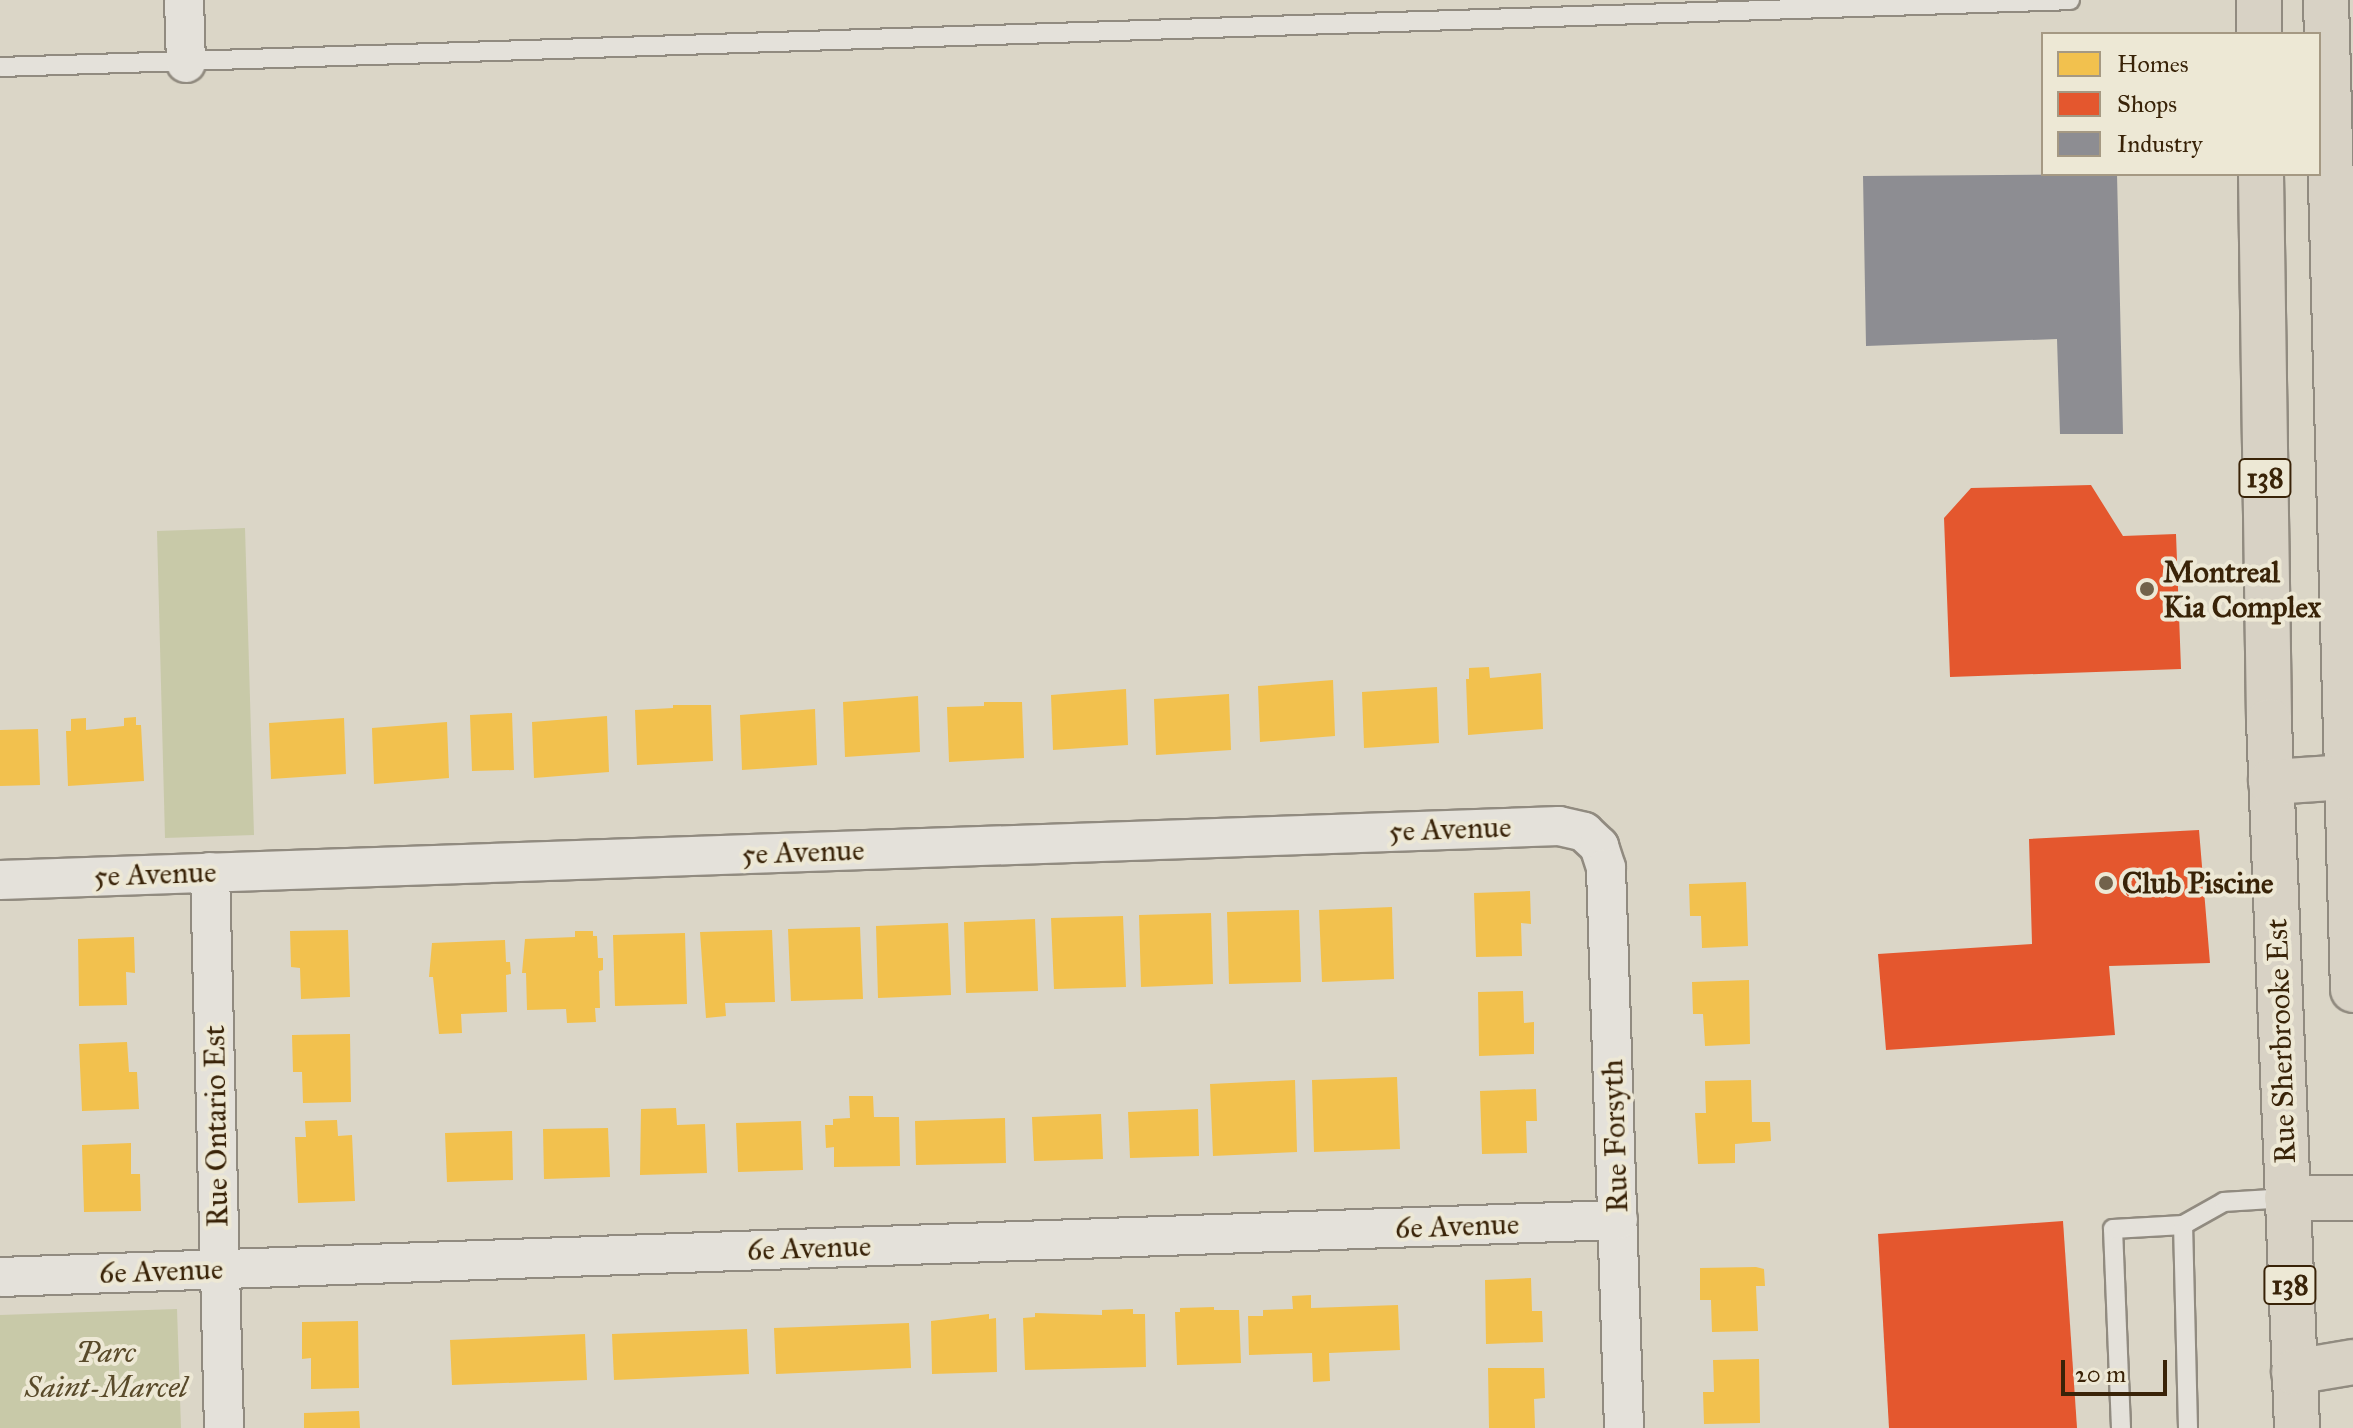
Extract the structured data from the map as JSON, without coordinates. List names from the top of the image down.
{
  "streets": {
    "main road": ["138", "Rue Sherbrooke Est"],
    "street": [
      "5e Avenue",
      "Rue Ontario Est",
      "Rue Forsyth",
      "6e Avenue"
    ]
  },
  "crossings": [
    ["5e Avenue", "Rue Ontario Est"],
    ["5e Avenue", "Rue Forsyth"],
    ["Rue Ontario Est", "6e Avenue"],
    ["Rue Forsyth", "6e Avenue"]
  ],
  "parks": ["Parc Saint-Marcel"],
  "places": ["Montreal Kia Complex", "Club Piscine"],
  "legend": ["Homes", "Shops", "Industry"],
  "scale_bar": "20 m"
}
